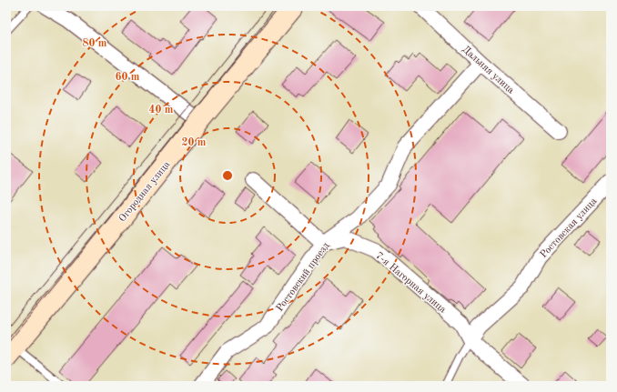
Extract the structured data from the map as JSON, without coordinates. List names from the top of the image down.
{
  "streets": {
    "street": [
      "Дальняя улица",
      "Огородная улица",
      "Ростовская улица",
      "Ростовский проезд",
      "7-я Нагорная улица"
    ]
  },
  "crossings": [
    ["Дальняя улица", "Ростовский проезд"],
    ["Ростовская улица", "7-я Нагорная улица"],
    ["Ростовский проезд", "7-я Нагорная улица"]
  ],
  "rings": [
    "80 m",
    "60 m",
    "40 m",
    "20 m"
  ]
}
